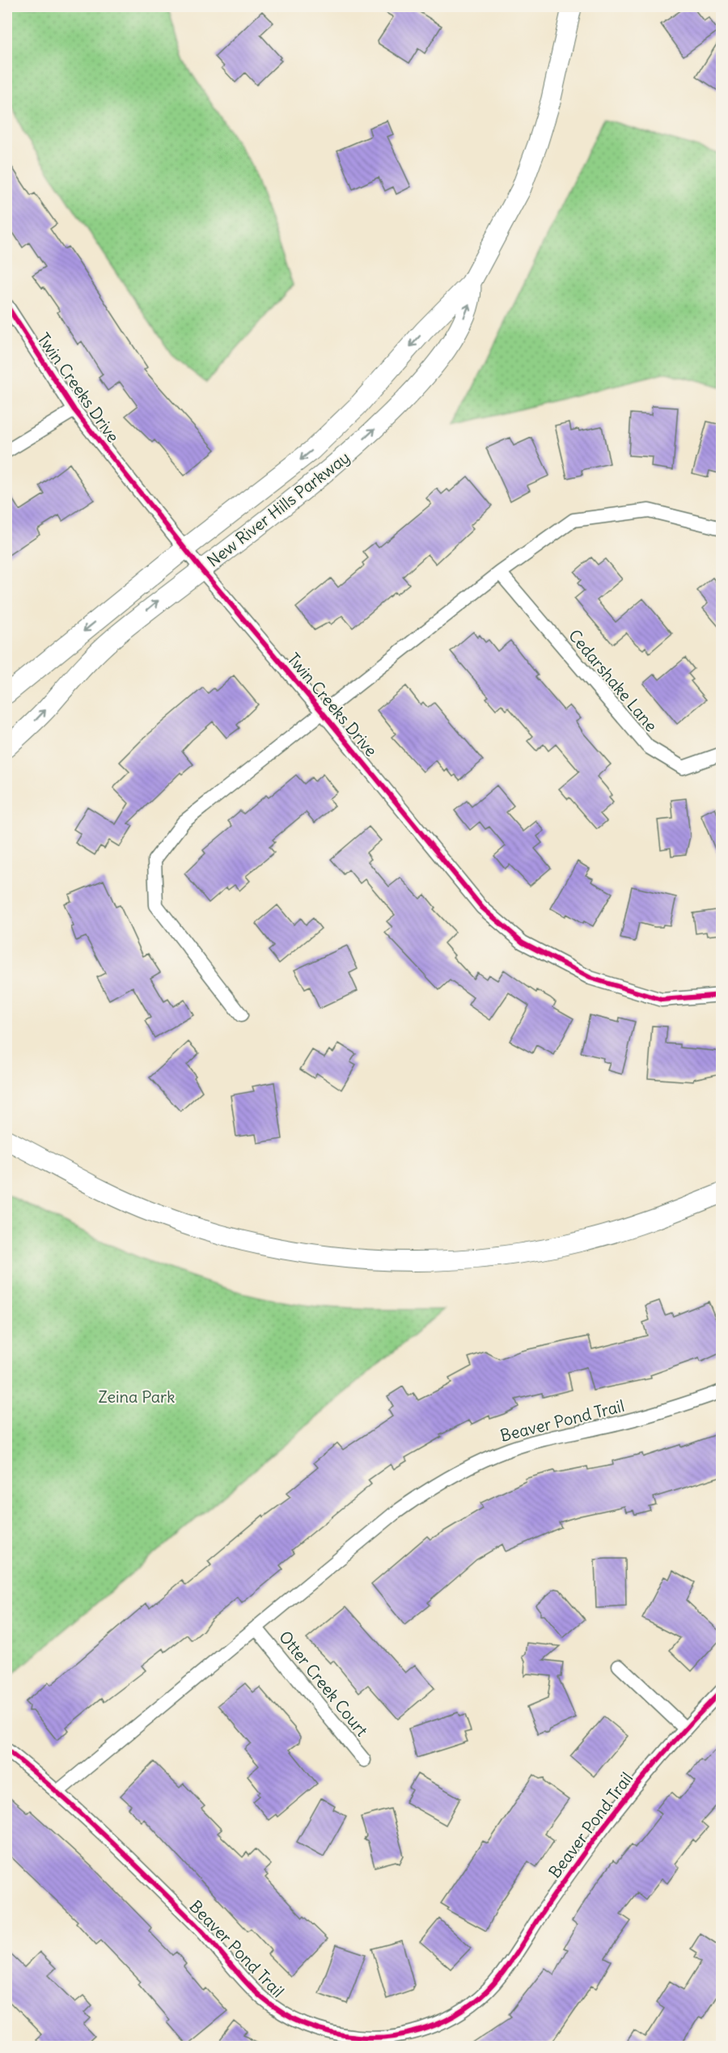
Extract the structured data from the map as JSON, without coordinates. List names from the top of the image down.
{
  "streets": {
    "street": [
      "Twin Creeks Drive",
      "New River Hills Parkway",
      "Cedarshake Lane",
      "Beaver Pond Trail",
      "Otter Creek Court"
    ]
  },
  "crossings": [
    ["Twin Creeks Drive", "New River Hills Parkway"],
    ["Twin Creeks Drive", "Cedarshake Lane"],
    ["Beaver Pond Trail", "Otter Creek Court"]
  ],
  "parks": ["Zeina Park"]
}
